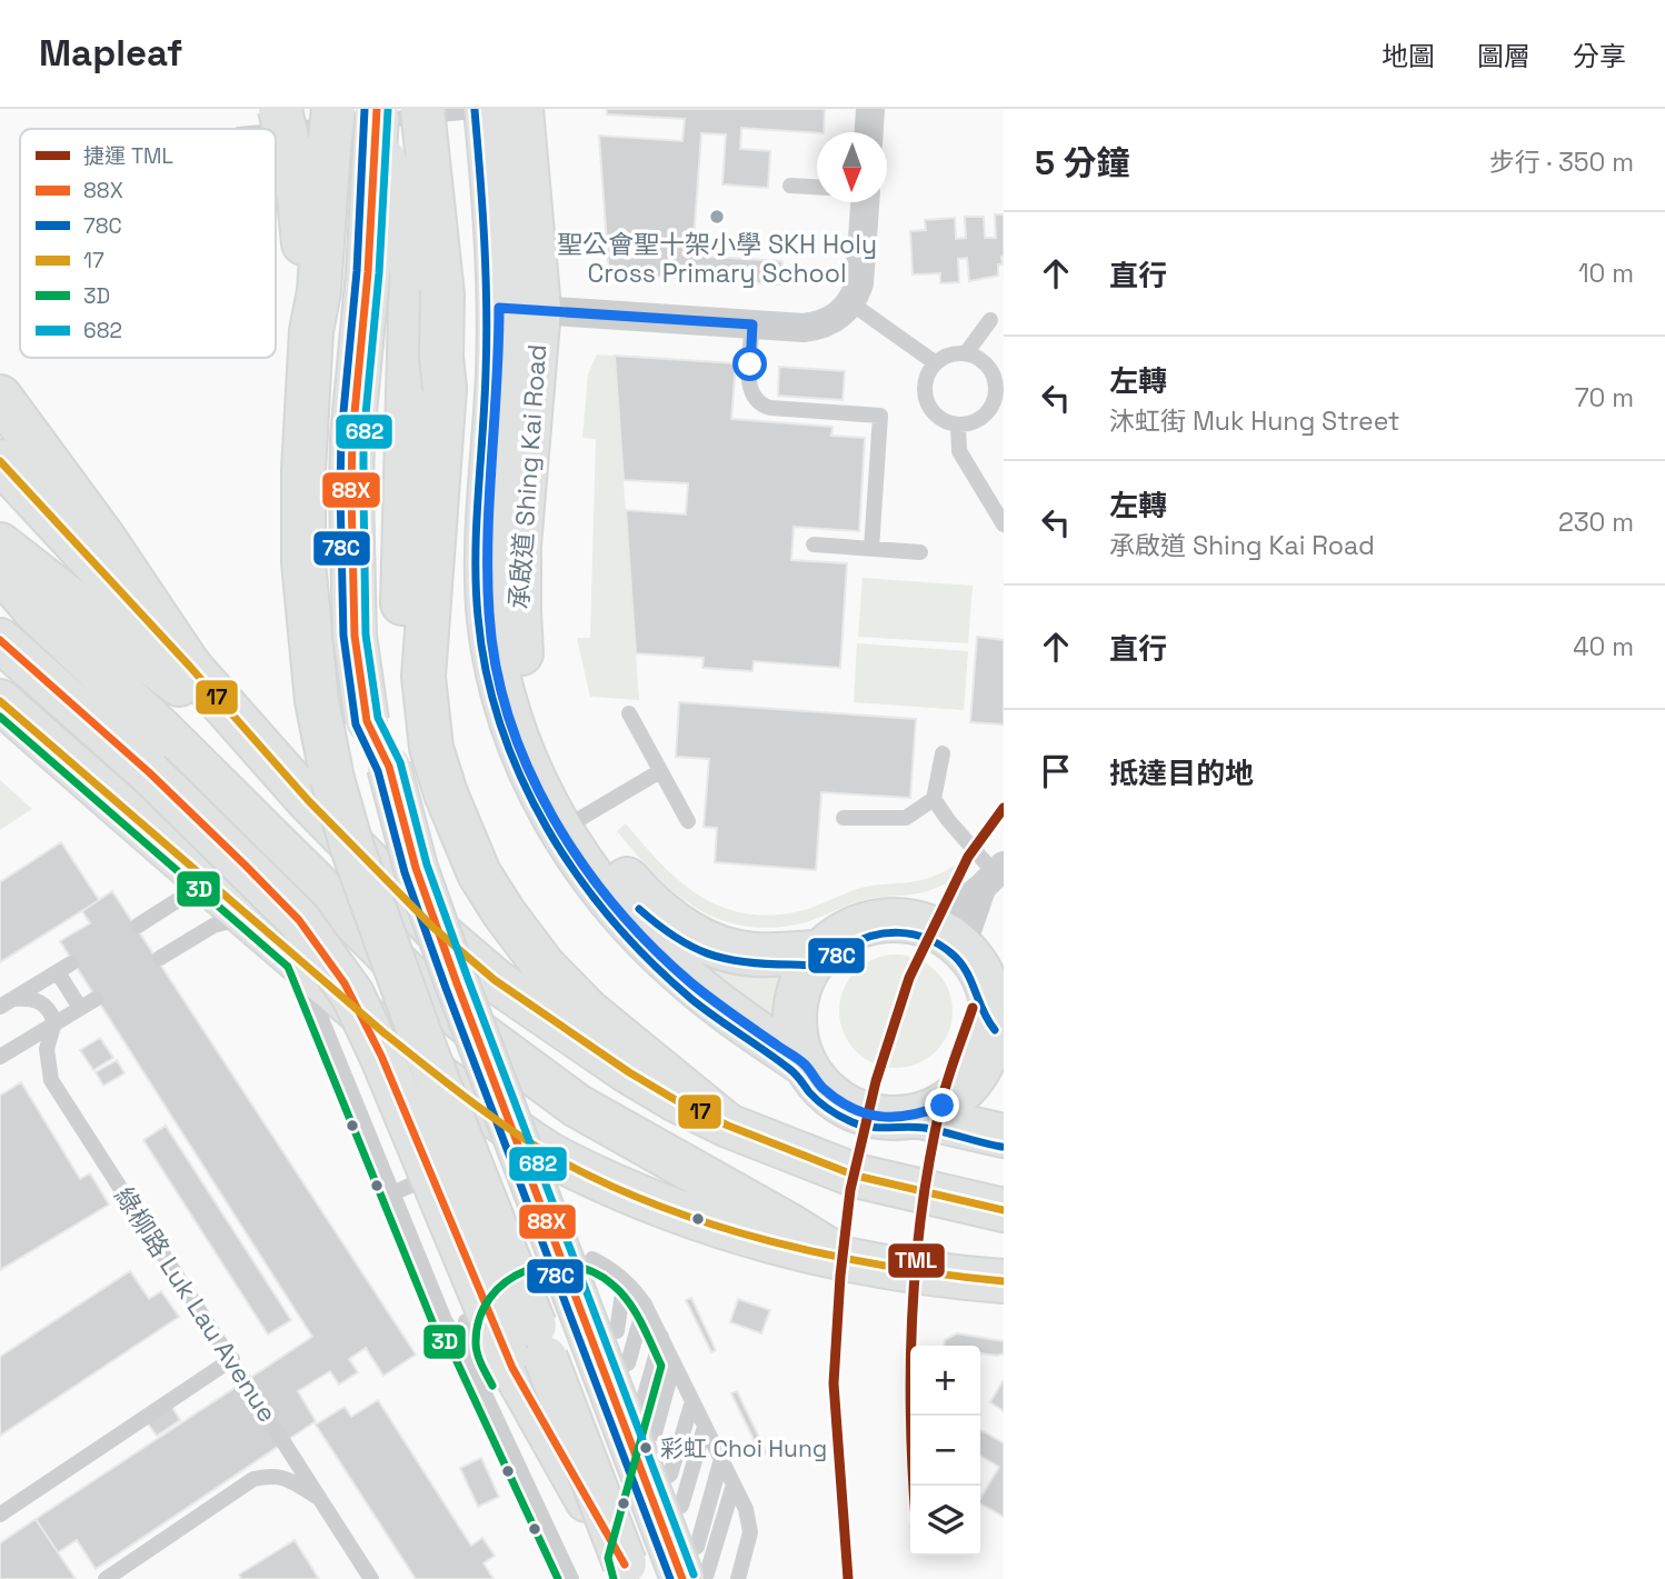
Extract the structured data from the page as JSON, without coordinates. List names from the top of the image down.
{
  "streets": {
    "main road": ["承啟道 Shing Kai Road"],
    "lane": ["綠柳路 Luk Lau Avenue"]
  },
  "places": ["聖公會聖十架小學 SKH Holy Cross Primary School", "彩虹 Choi Hung"],
  "lines": [
    "transit line 88X",
    "transit line 78C",
    "transit line 682",
    "transit line 17",
    "transit line 3D",
    "metro line TML"
  ],
  "legend": [
    "捷運 TML",
    "88X",
    "78C",
    "17",
    "3D",
    "682"
  ],
  "north": "bottom",
  "page": {
    "header": "Mapleaf",
    "nav": ["地圖", "圖層", "分享"],
    "heading": ["5 分鐘", "步行 · 350 m"],
    "list": [
      ["直行", "10 m"],
      ["左轉", "沐虹街 Muk Hung Street", "70 m"],
      ["左轉", "承啟道 Shing Kai Road", "230 m"],
      ["直行", "40 m"],
      "抵達目的地"
    ],
    "map_buttons": ["+", "−"]
  }
}
